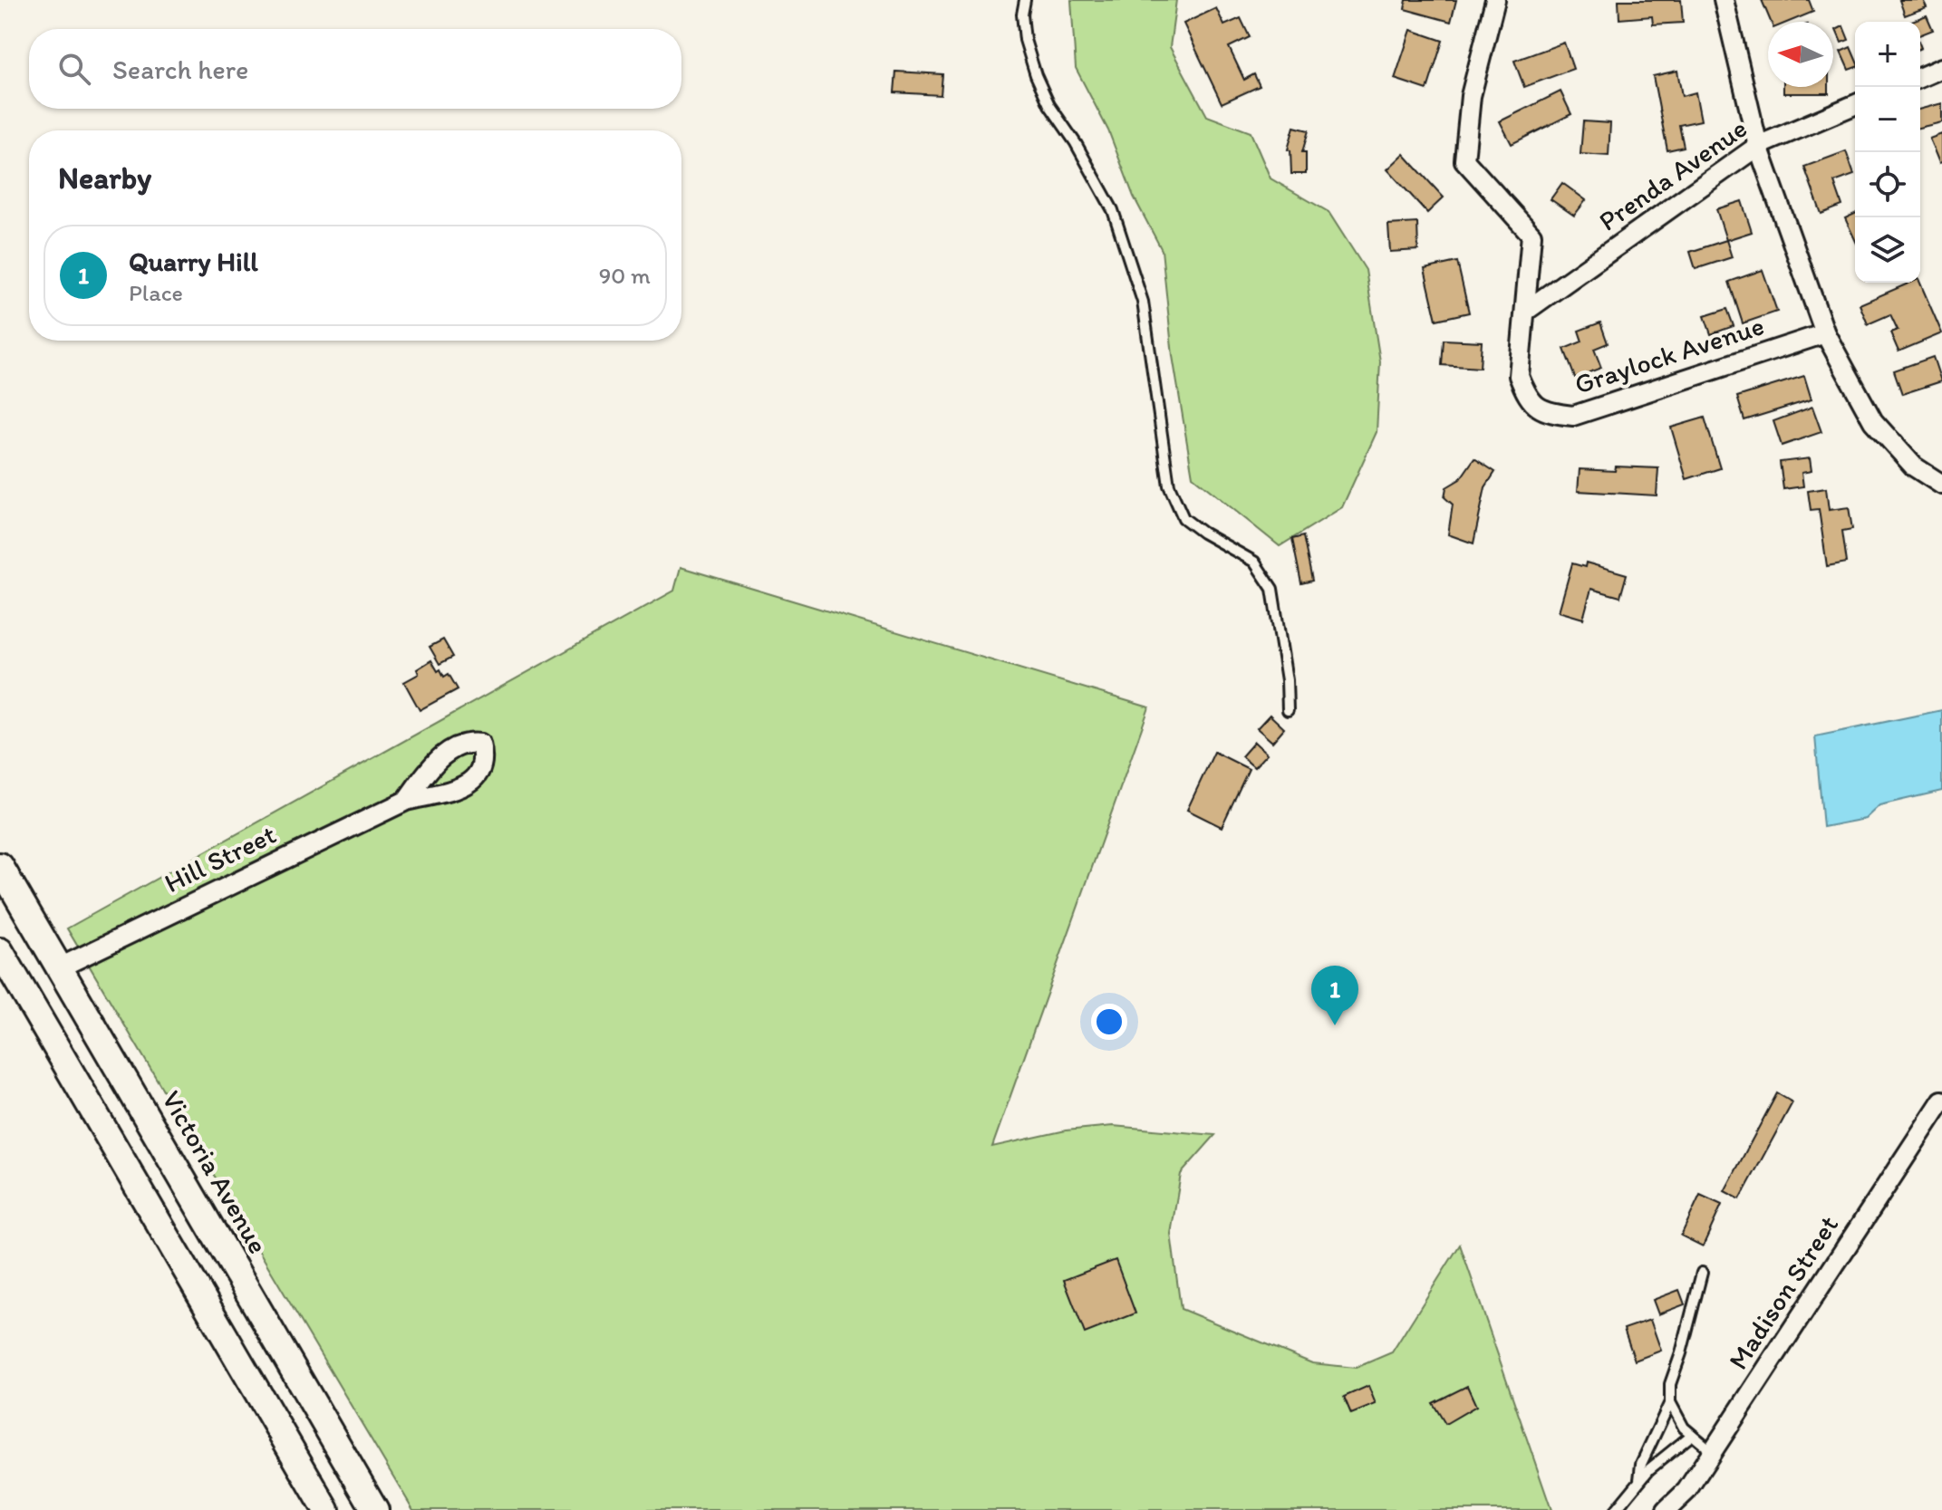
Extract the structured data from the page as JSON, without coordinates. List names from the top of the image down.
{
  "streets": {
    "main road": ["Victoria Avenue"],
    "street": [
      "Prenda Avenue",
      "Graylock Avenue",
      "Hill Street",
      "Madison Street"
    ]
  },
  "crossings": [
    ["Prenda Avenue", "Graylock Avenue"],
    ["Hill Street", "Victoria Avenue"]
  ],
  "north": "left",
  "page": {
    "map_buttons": ["+", "−"],
    "search": "Search here",
    "heading": "Nearby",
    "list": [
      {
        "mark": "1",
        "name": "Quarry Hill",
        "note": "Place",
        "value": "90 m"
      }
    ],
    "pins": "1"
  }
}
